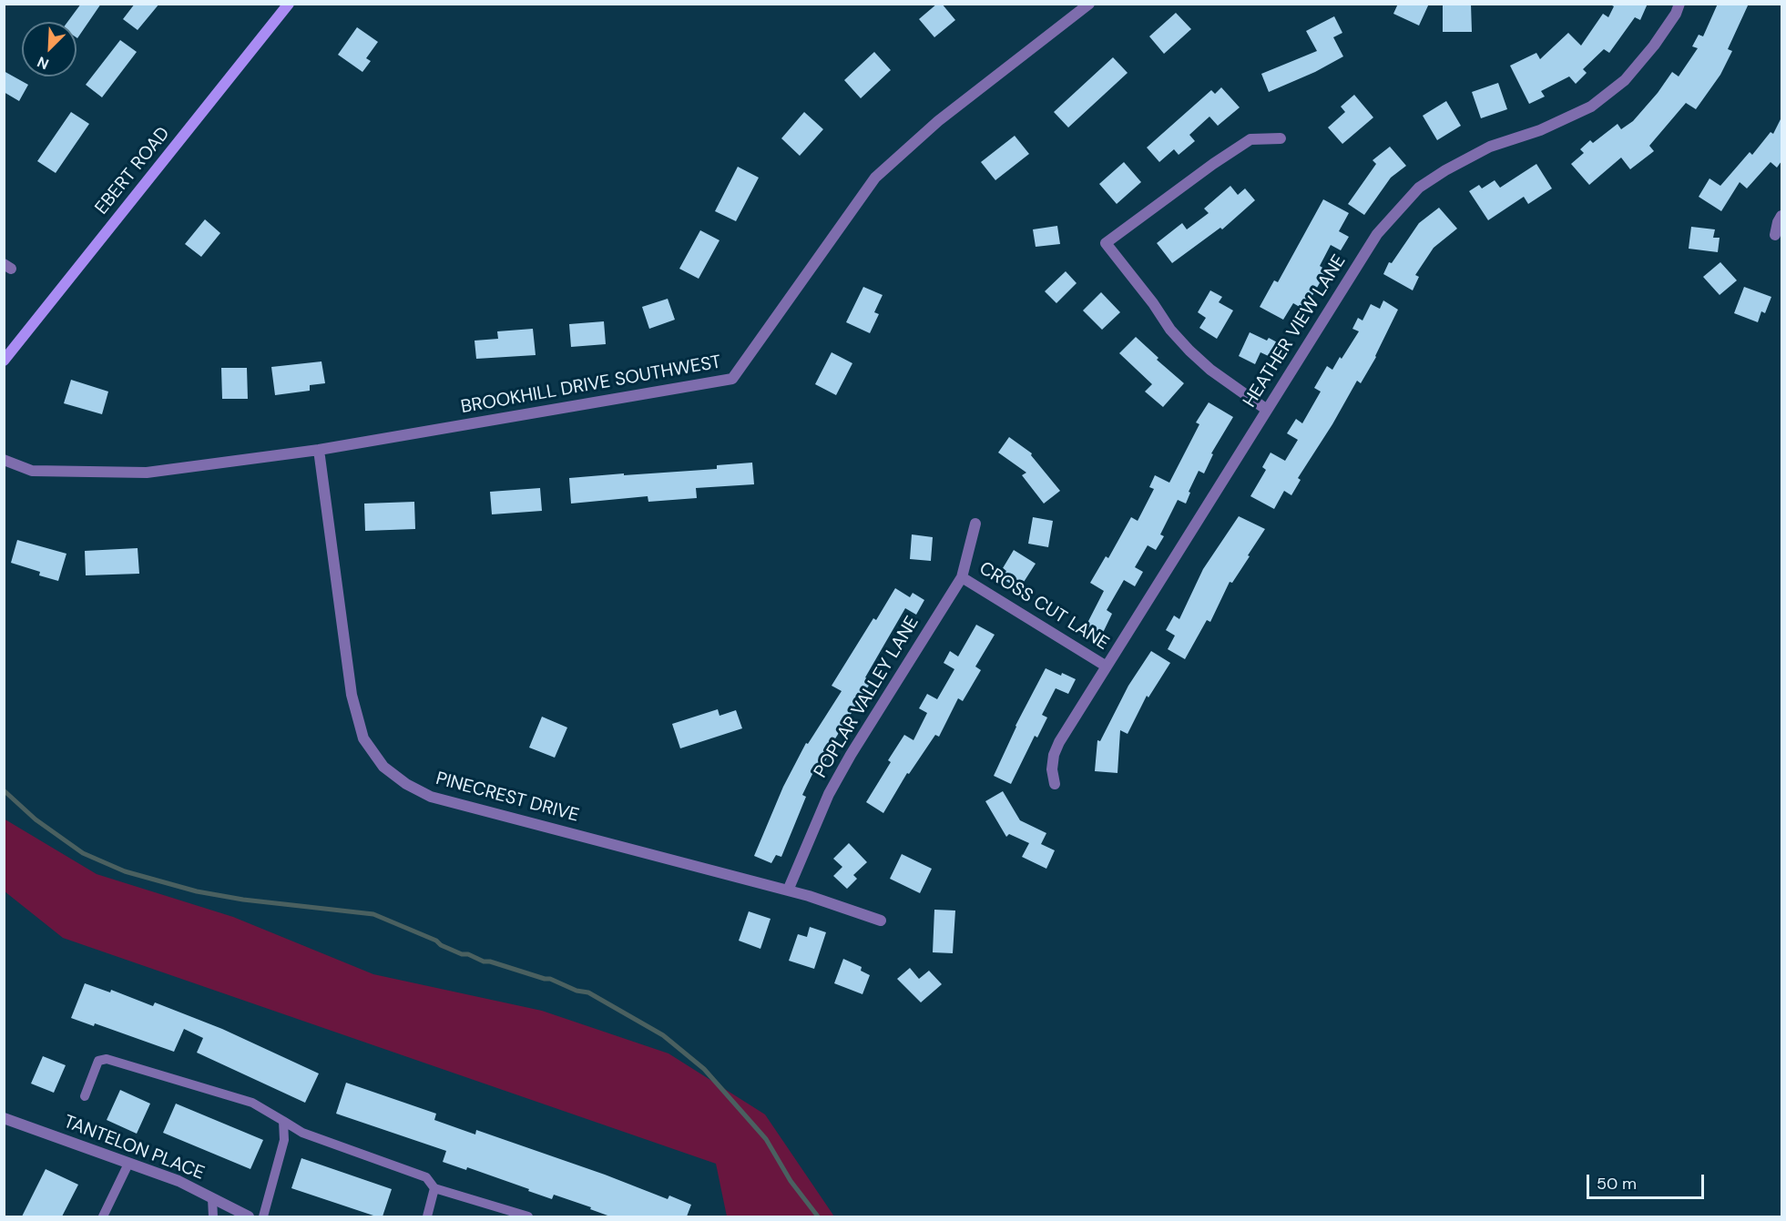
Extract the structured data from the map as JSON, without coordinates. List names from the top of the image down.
{
  "streets": {
    "main road": ["EBERT ROAD"],
    "street": [
      "HEATHER VIEW LANE",
      "BROOKHILL DRIVE SOUTHWEST",
      "CROSS CUT LANE",
      "POPLAR VALLEY LANE",
      "PINECREST DRIVE",
      "TANTELON PLACE"
    ]
  },
  "crossings": [
    ["HEATHER VIEW LANE", "CROSS CUT LANE"],
    ["BROOKHILL DRIVE SOUTHWEST", "PINECREST DRIVE"],
    ["CROSS CUT LANE", "POPLAR VALLEY LANE"],
    ["POPLAR VALLEY LANE", "PINECREST DRIVE"]
  ],
  "scale_bar": "50 m",
  "north": "bottom left"
}
